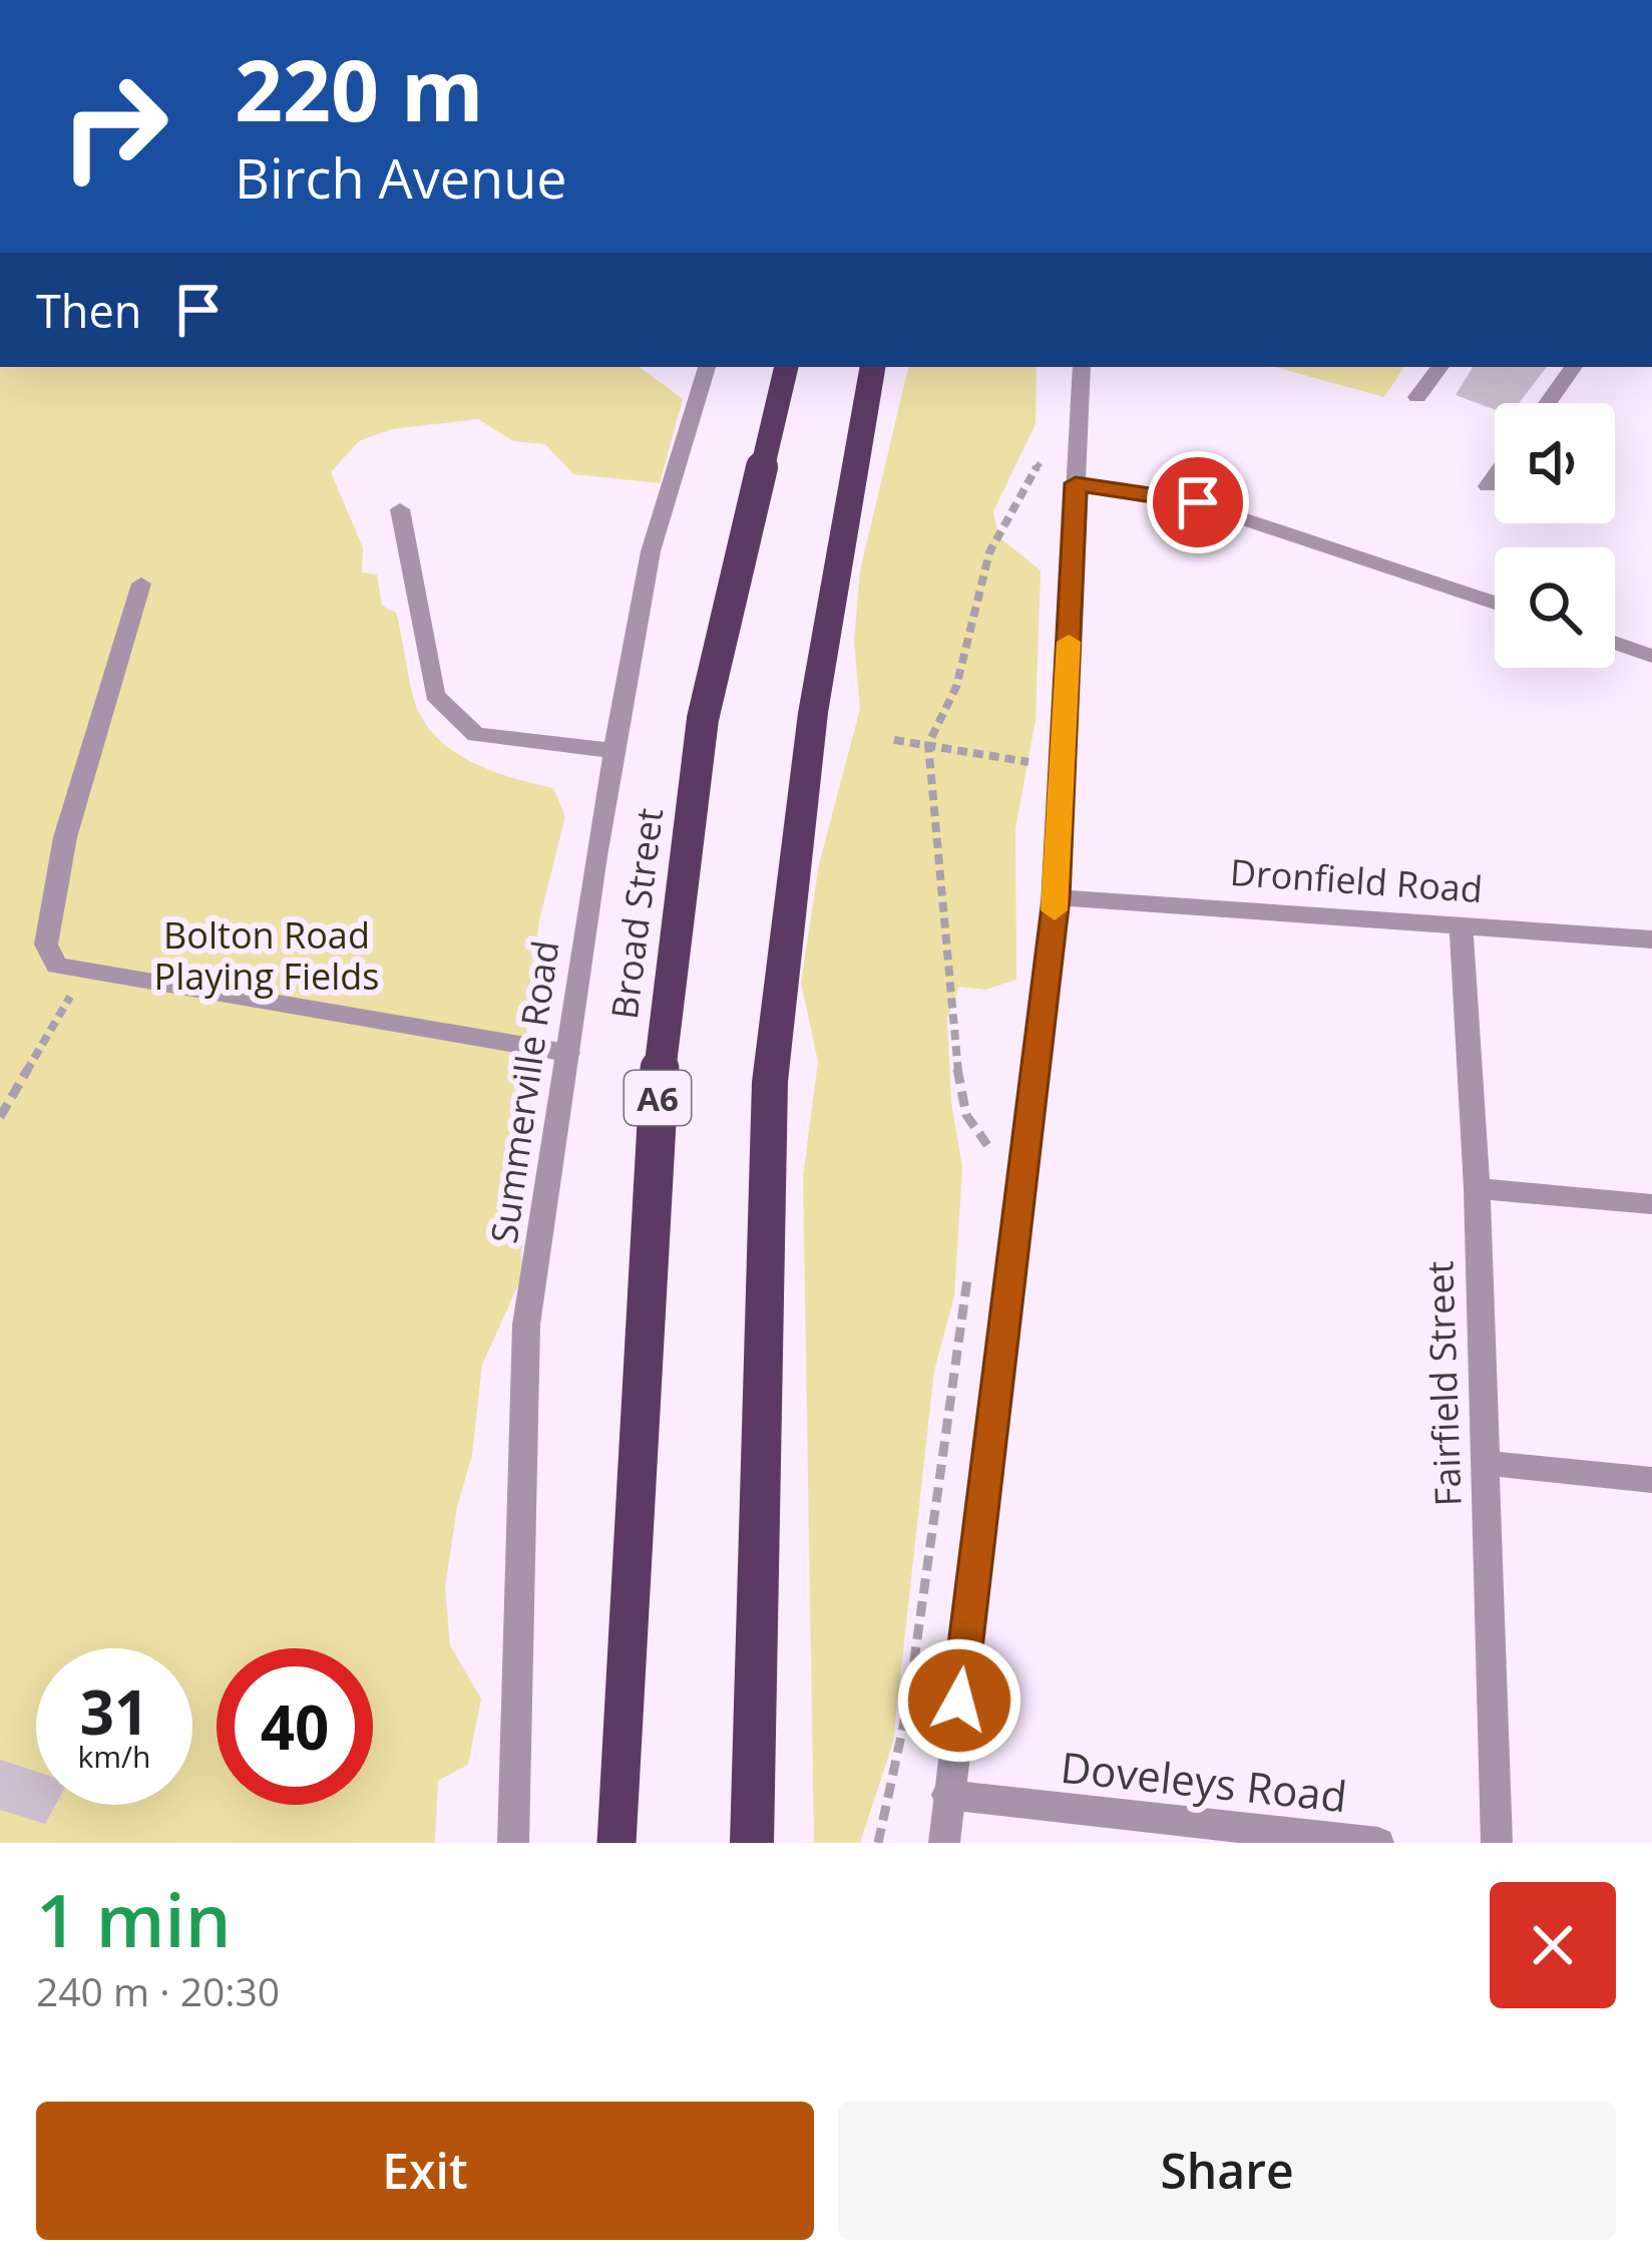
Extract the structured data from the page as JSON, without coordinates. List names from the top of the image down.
{
  "streets": {
    "highway": ["Broad Street", "A6"],
    "street": [
      "Dronfield Road",
      "Summerville Road",
      "Fairfield Street",
      "Doveleys Road"
    ]
  },
  "crossings": [
    ["Dronfield Road", "Fairfield Street"]
  ],
  "parks": ["Bolton Road Playing Fields"],
  "page": {
    "turn": ["220 m", "Birch Avenue"],
    "then": "Then",
    "speed": "31 km/h",
    "limit": "40",
    "heading": ["1 min", "240 m · 20:30"],
    "buttons": ["Exit", "Share"]
  }
}
